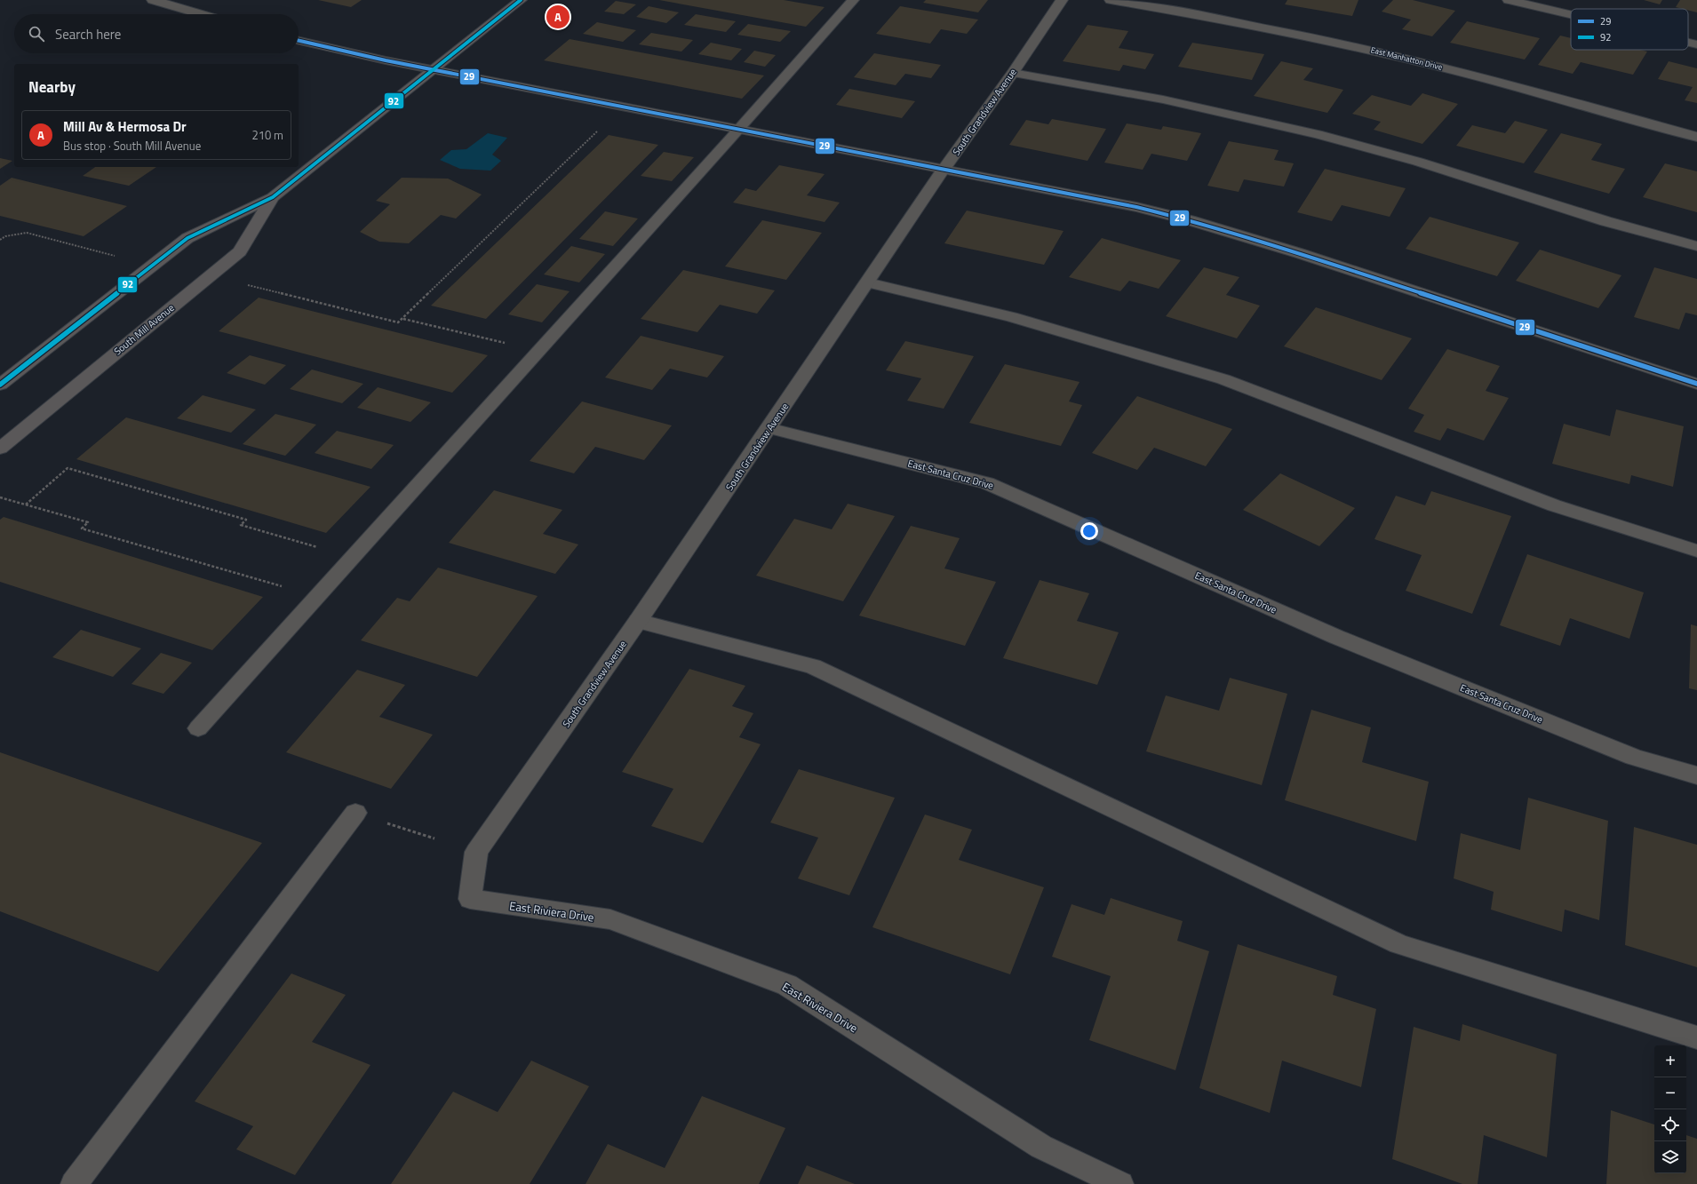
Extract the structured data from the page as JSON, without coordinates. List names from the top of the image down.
{
  "streets": {
    "main road": ["South Mill Avenue"],
    "street": [
      "East Manhatton Drive",
      "South Grandview Avenue",
      "East Santa Cruz Drive",
      "East Riviera Drive"
    ]
  },
  "crossings": [
    ["South Grandview Avenue", "East Santa Cruz Drive"],
    ["South Grandview Avenue", "East Riviera Drive"]
  ],
  "lines": ["transit line 92", "transit line 29"],
  "legend": ["29", "92"],
  "page": {
    "pins": "A",
    "search": "Search here",
    "heading": "Nearby",
    "list": [
      {
        "mark": "A",
        "name": "Mill Av & Hermosa Dr",
        "note": "Bus stop · South Mill Avenue",
        "value": "210 m"
      }
    ],
    "map_buttons": ["+", "−"]
  }
}
